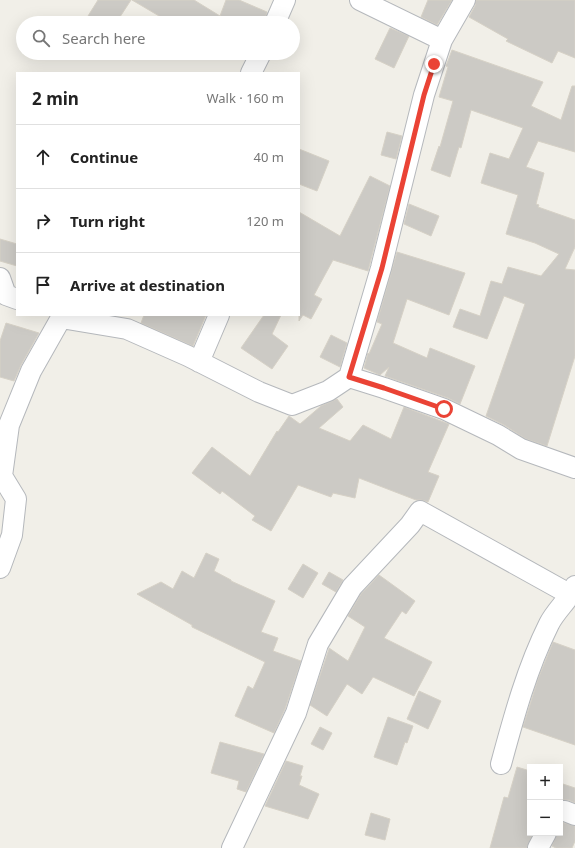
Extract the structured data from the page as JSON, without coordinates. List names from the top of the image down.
{
  "page": {
    "search": "Search here",
    "heading": ["2 min", "Walk · 160 m"],
    "list": [
      ["Continue", "40 m"],
      ["Turn right", "120 m"],
      "Arrive at destination"
    ],
    "map_buttons": ["+", "−"]
  }
}
